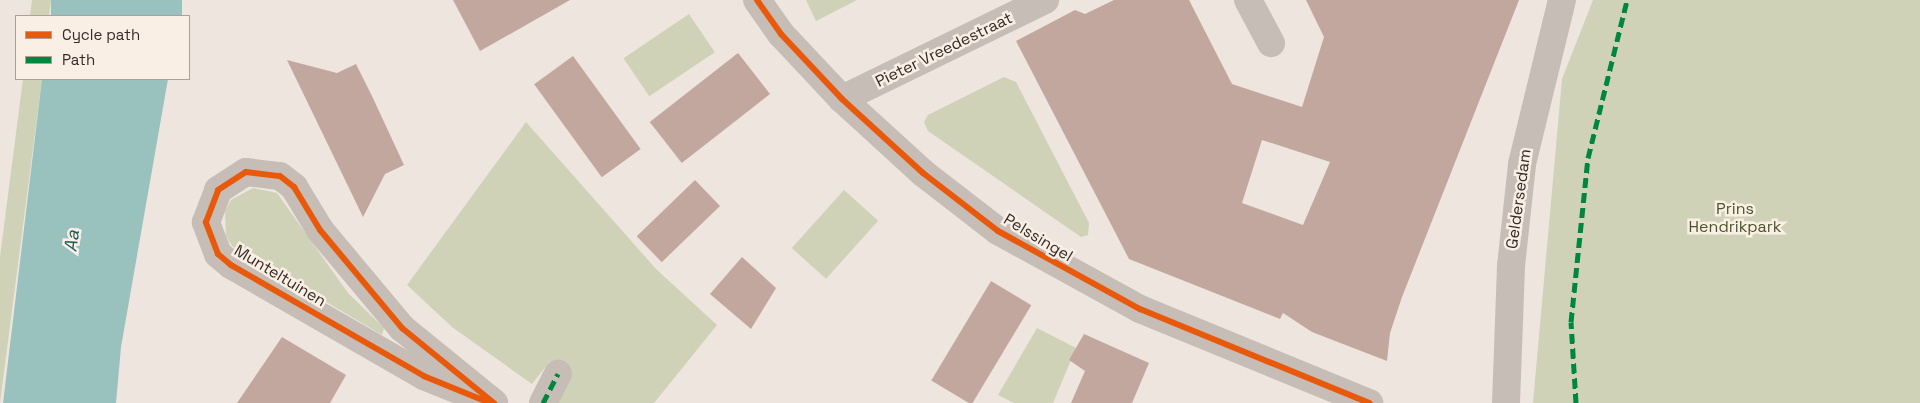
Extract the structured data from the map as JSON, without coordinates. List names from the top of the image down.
{
  "streets": {
    "street": [
      "Pieter Vreedestraat",
      "Geldersedam",
      "Pelssingel",
      "Munteltuinen"
    ]
  },
  "crossings": [
    ["Pieter Vreedestraat", "Pelssingel"]
  ],
  "water": ["Aa"],
  "parks": ["Prins Hendrikpark"],
  "legend": ["Cycle path", "Path"]
}
